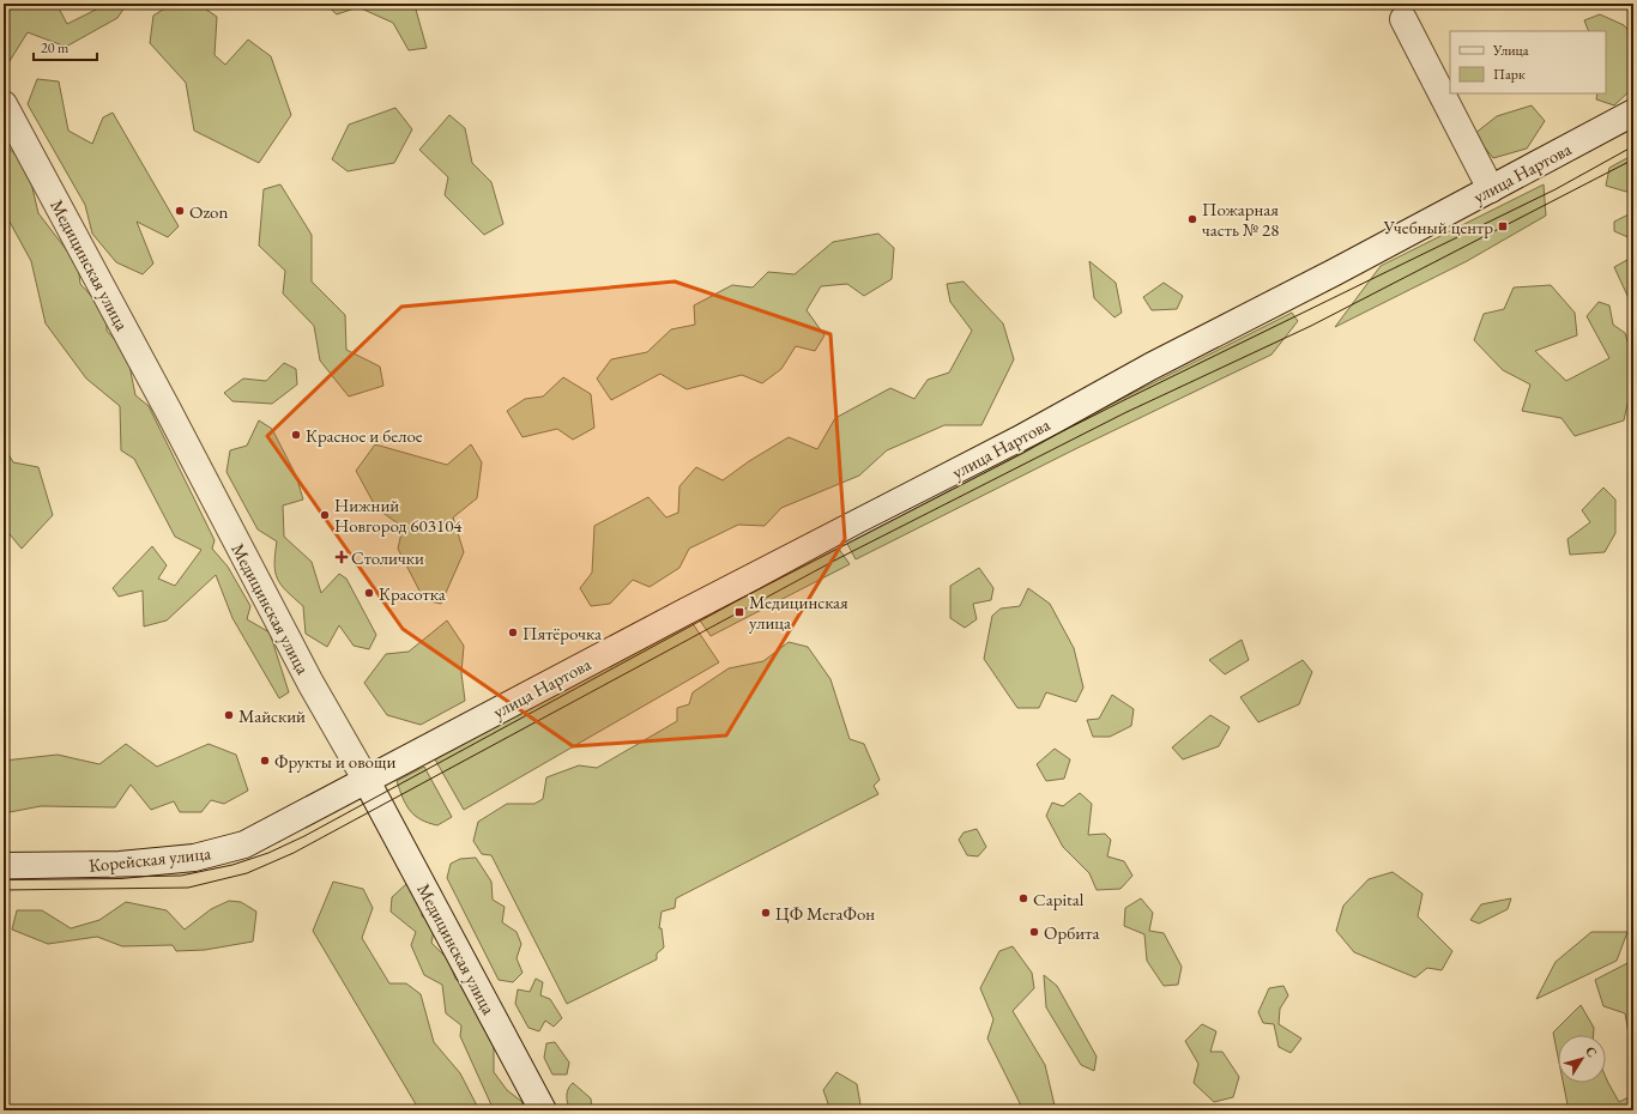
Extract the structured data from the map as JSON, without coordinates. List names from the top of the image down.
{
  "streets": {
    "street": ["улица Нартова", "Медицинская улица", "Корейская улица"]
  },
  "crossings": [
    ["улица Нартова", "Медицинская улица"],
    ["улица Нартова", "Корейская улица"],
    ["Медицинская улица", "Корейская улица"]
  ],
  "places": {
    "other": [
      "Ozon",
      "Пожарная часть № 28",
      "Красное и белое",
      "Нижний Новгород 603104",
      "Красотка",
      "Пятёрочка",
      "Майский",
      "Фрукты и овощи",
      "Capital",
      "ЦФ МегаФон",
      "Орбита"
    ],
    "transit": ["Учебный центр", "Медицинская улица"],
    "health": ["Столички"]
  },
  "legend": ["Улица", "Парк"],
  "scale_bar": "20 m",
  "north": "top right"
}
